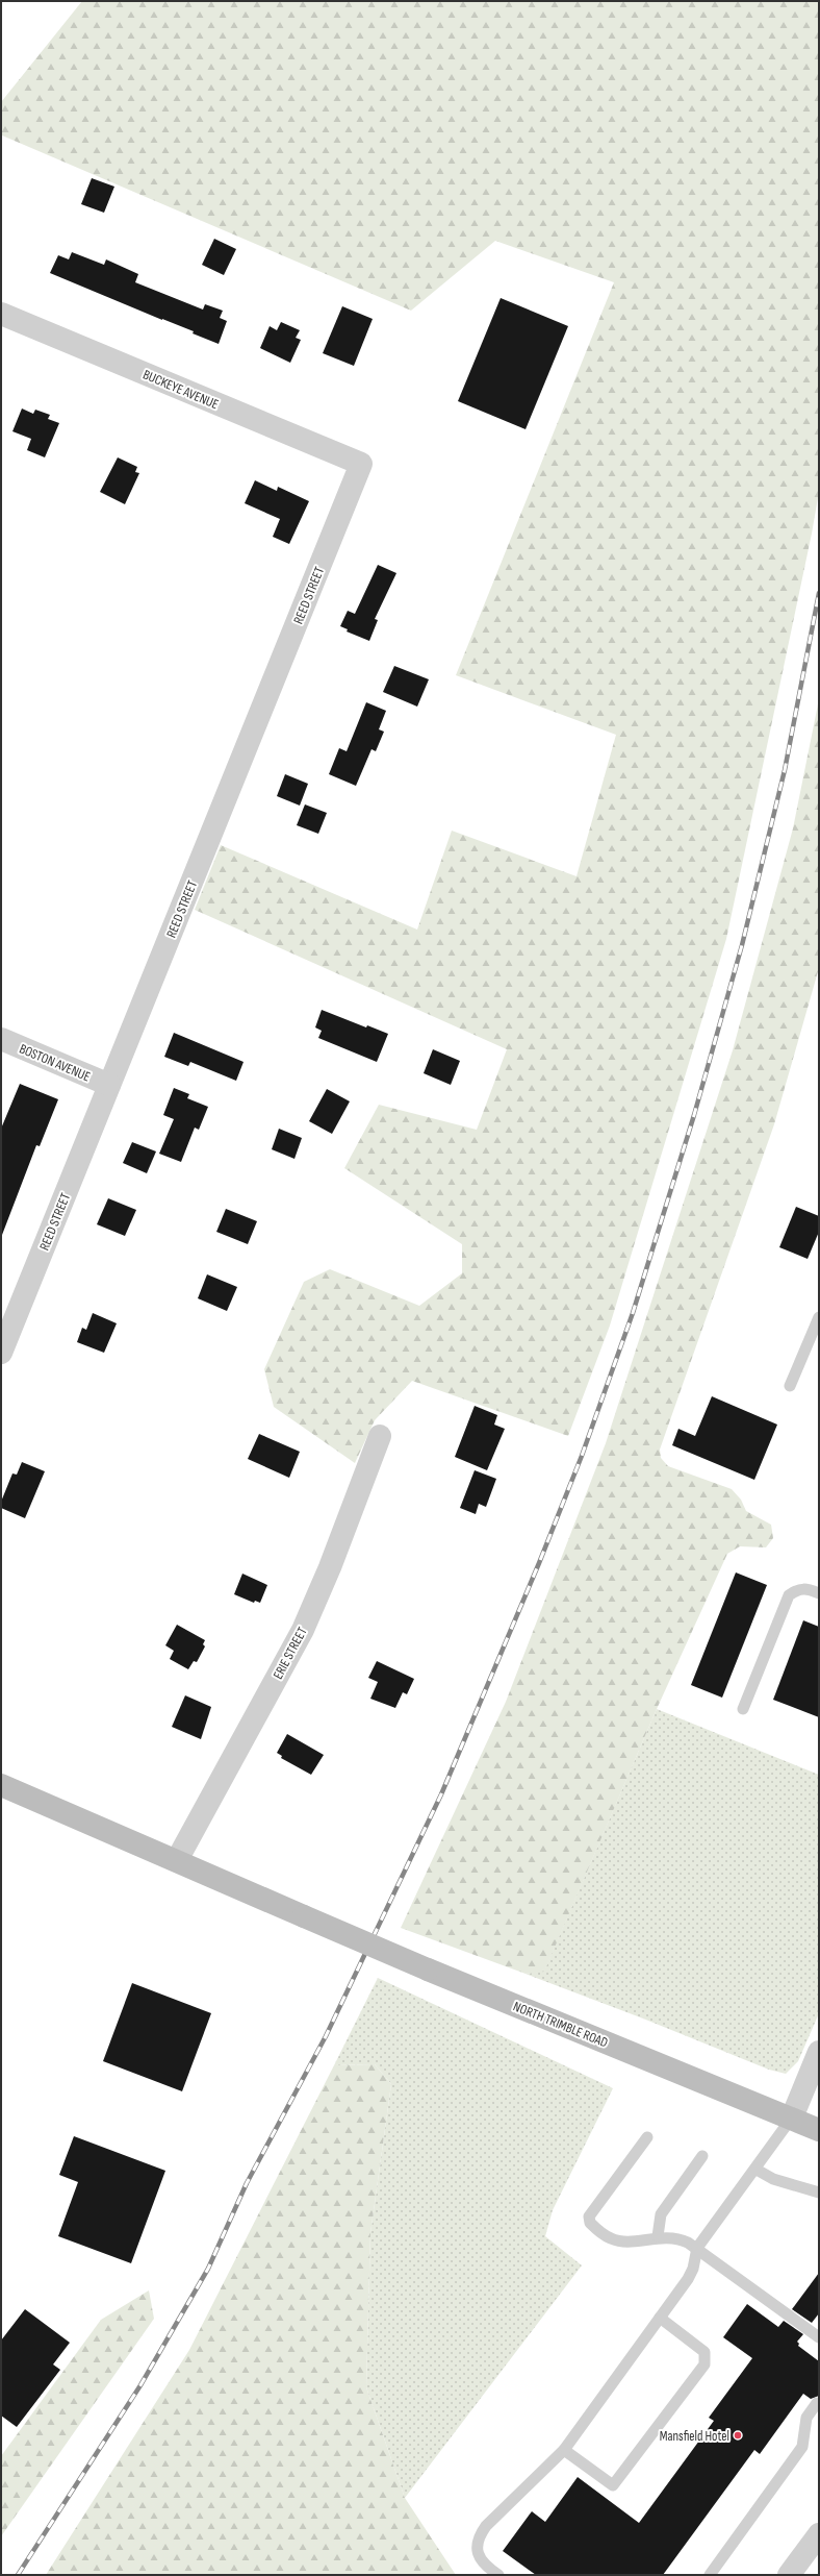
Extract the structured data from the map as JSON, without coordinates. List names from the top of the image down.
{
  "streets": {
    "main road": ["NORTH TRIMBLE ROAD"],
    "street": [
      "BUCKEYE AVENUE",
      "REED STREET",
      "BOSTON AVENUE",
      "ERIE STREET"
    ]
  },
  "crossings": [
    ["BUCKEYE AVENUE", "REED STREET"],
    ["REED STREET", "BOSTON AVENUE"],
    ["ERIE STREET", "NORTH TRIMBLE ROAD"]
  ],
  "places": ["Mansfield Hotel"]
}
